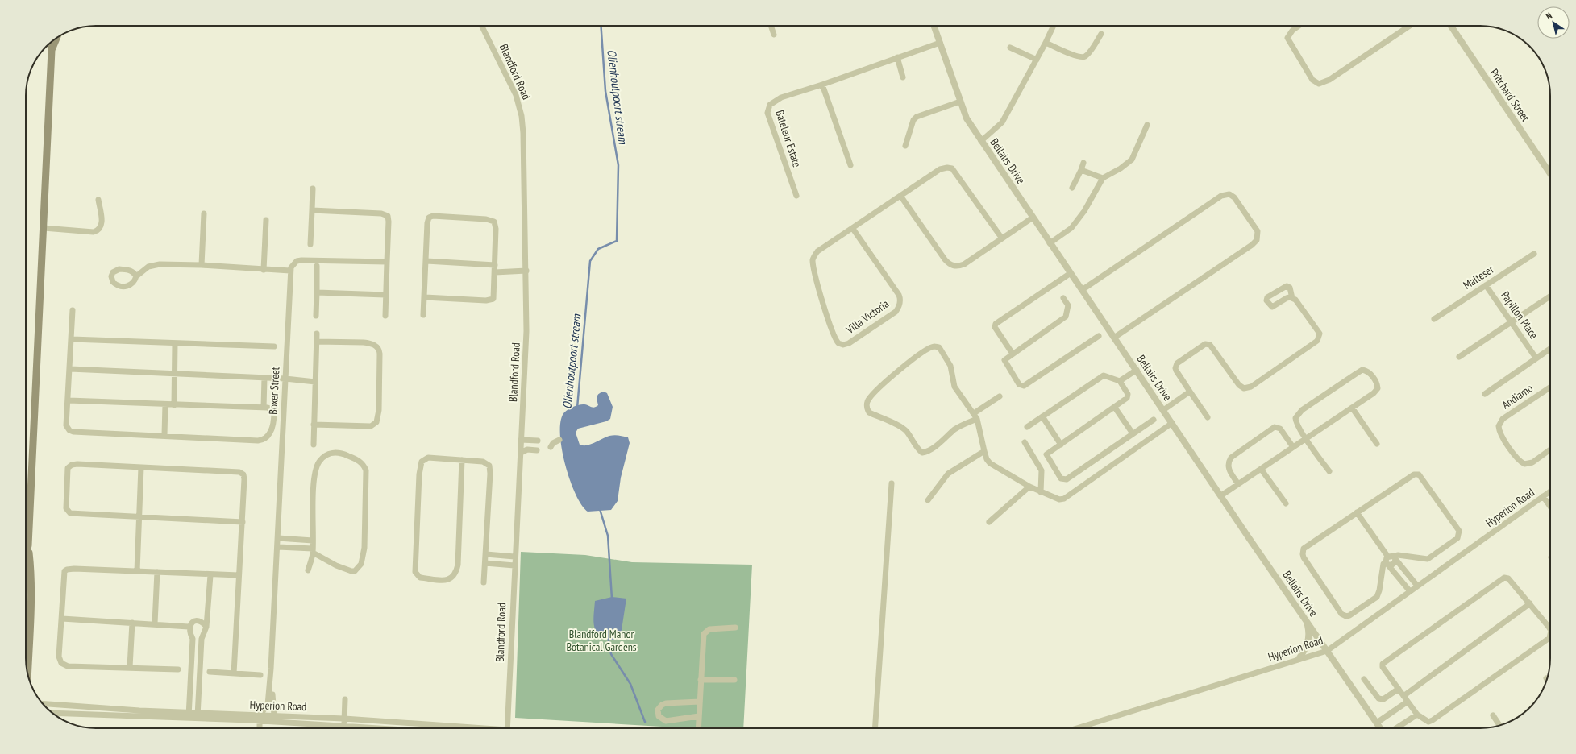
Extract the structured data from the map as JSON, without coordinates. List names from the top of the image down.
{
  "streets": {
    "street": [
      "Blandford Road",
      "Pritchard Street",
      "Bateleur Estate",
      "Bellairs Drive",
      "Malteser",
      "Papillon Place",
      "Villa Victoria",
      "Boxer Street",
      "Andiamo",
      "Hyperion Road"
    ]
  },
  "crossings": [
    ["Bateleur Estate", "Bellairs Drive"],
    ["Bellairs Drive", "Hyperion Road"],
    ["Malteser", "Papillon Place"],
    ["Boxer Street", "Hyperion Road"]
  ],
  "water": ["Olienhoutpoort stream"],
  "parks": ["Blandford Manor Botanical Gardens"],
  "north": "top left"
}
